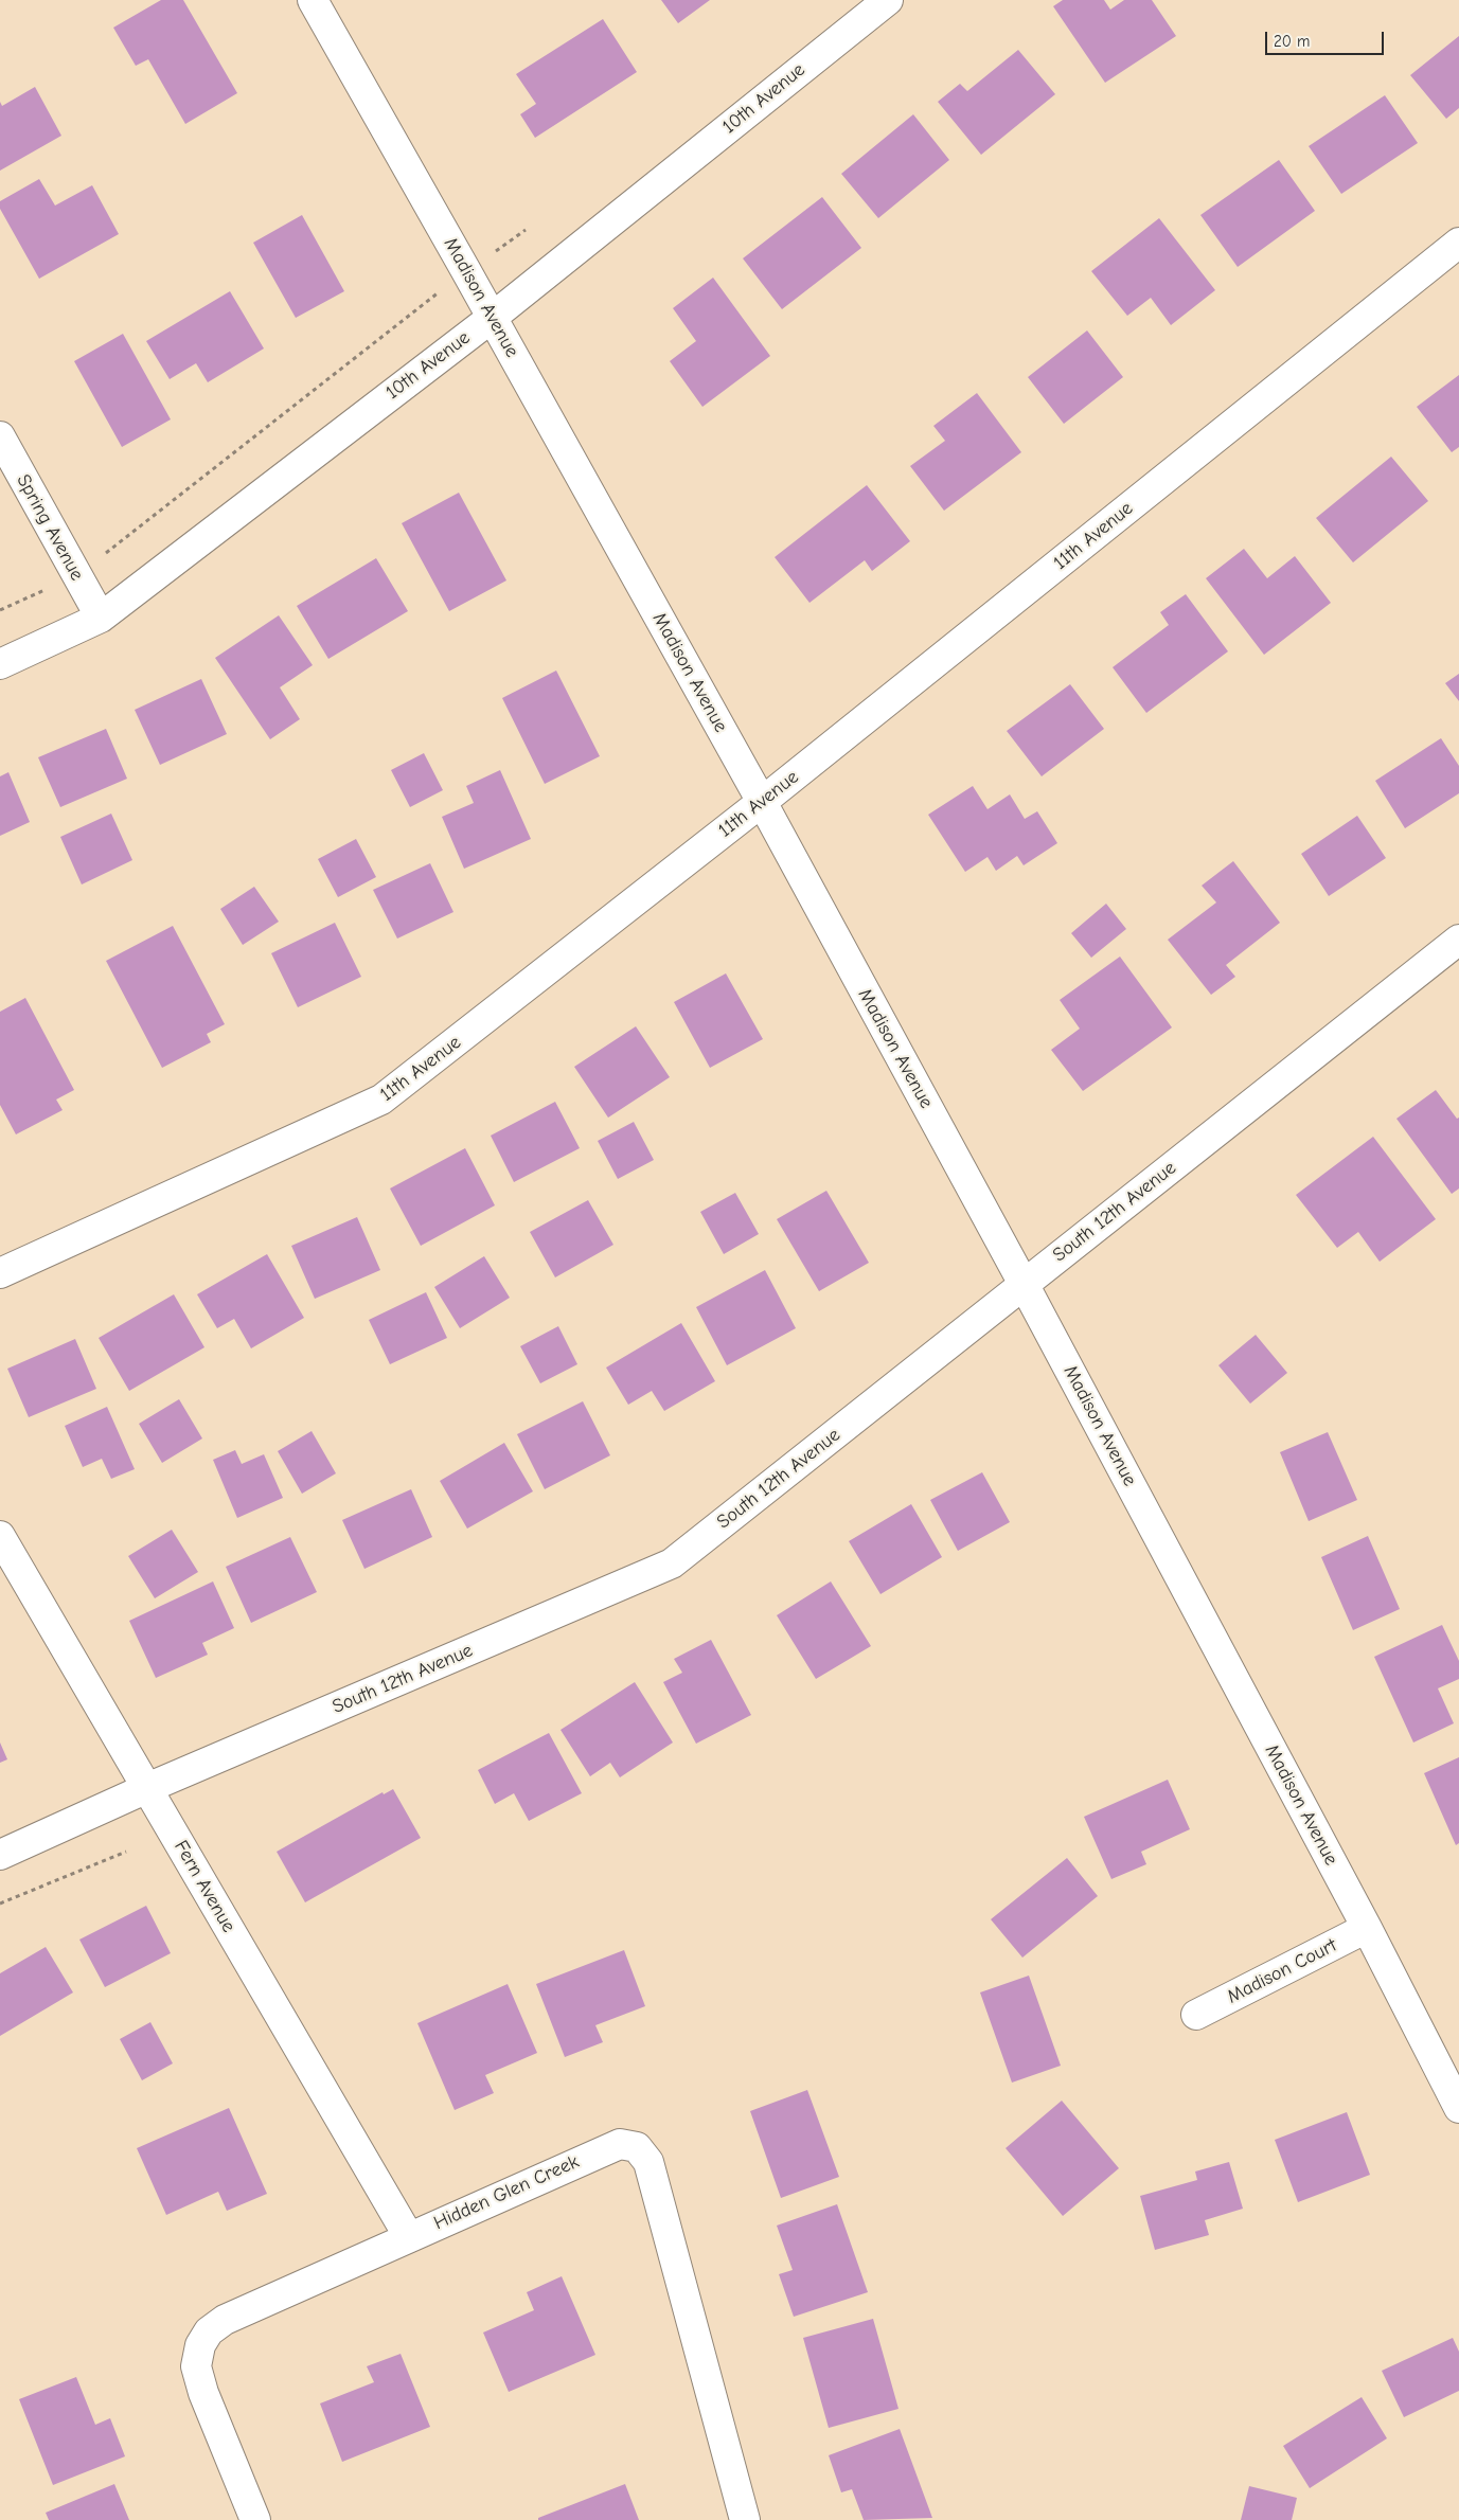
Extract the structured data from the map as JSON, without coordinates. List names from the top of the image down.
{
  "streets": {
    "street": [
      "10th Avenue",
      "Madison Avenue",
      "Spring Avenue",
      "11th Avenue",
      "South 12th Avenue",
      "Fern Avenue",
      "Madison Court",
      "Hidden Glen Creek"
    ]
  },
  "crossings": [
    ["10th Avenue", "Madison Avenue"],
    ["10th Avenue", "Spring Avenue"],
    ["Madison Avenue", "11th Avenue"],
    ["Madison Avenue", "South 12th Avenue"],
    ["Madison Avenue", "Madison Court"],
    ["South 12th Avenue", "Fern Avenue"],
    ["Fern Avenue", "Hidden Glen Creek"]
  ],
  "scale_bar": "20 m"
}
